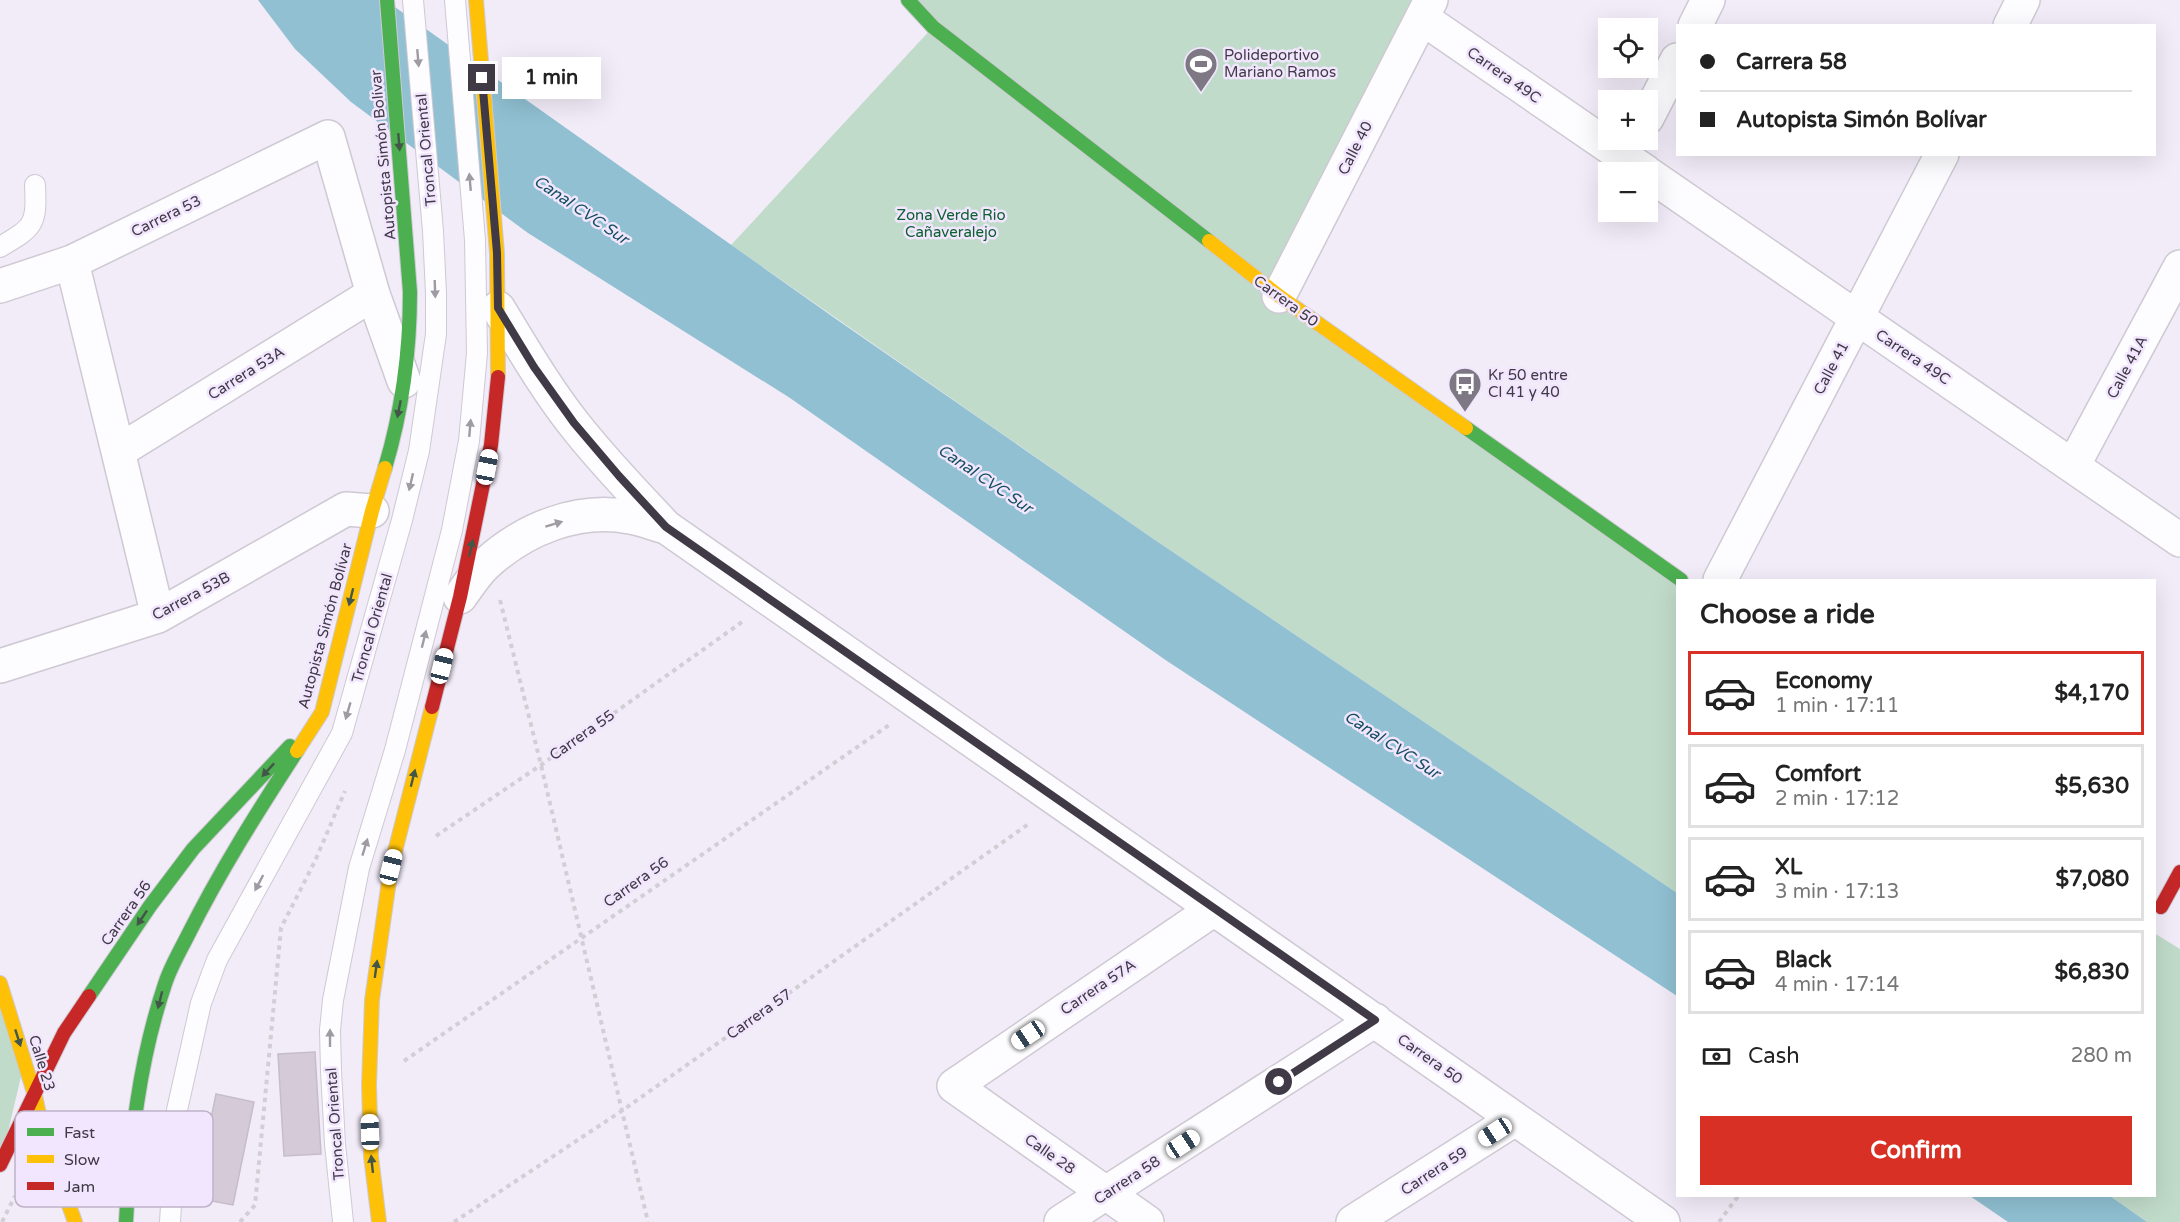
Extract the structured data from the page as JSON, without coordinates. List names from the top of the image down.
{
  "streets": {
    "main road": [
      "Autopista Simón Bolívar",
      "Carrera 50",
      "Carrera 56",
      "Calle 23"
    ],
    "street": [
      "Carrera 49C",
      "Calle 40",
      "Carrera 53",
      "Calle 41A",
      "Calle 41",
      "Carrera 53A",
      "Carrera 53B",
      "Carrera 57A",
      "Calle 28",
      "Carrera 59",
      "Carrera 58"
    ],
    "lane": ["Troncal Oriental"],
    "path": ["Carrera 55", "Carrera 57"]
  },
  "crossings": [
    ["Carrera 49C", "Calle 40"],
    ["Carrera 49C", "Calle 41A"],
    ["Carrera 49C", "Calle 41"],
    ["Calle 40", "Carrera 50"],
    ["Autopista Simón Bolívar", "Carrera 53B"],
    ["Autopista Simón Bolívar", "Carrera 56"],
    ["Carrera 53", "Carrera 53A"],
    ["Carrera 50", "Carrera 55"],
    ["Carrera 50", "Carrera 56"],
    ["Carrera 50", "Carrera 57A"],
    ["Carrera 50", "Carrera 57"],
    ["Carrera 50", "Carrera 59"],
    ["Carrera 50", "Carrera 58"],
    ["Carrera 56", "Calle 23"],
    ["Carrera 57A", "Calle 28"],
    ["Calle 28", "Carrera 58"]
  ],
  "one_way": ["Carrera 56", "Calle 23"],
  "water": ["Canal CVC Sur"],
  "parks": ["Zona Verde Rio Cañaveralejo"],
  "places": {
    "sports": ["Polideportivo Mariano Ramos"],
    "bus stop": ["Kr 50 entre Cl 41 y 40"]
  },
  "legend": ["Fast", "Slow", "Jam"],
  "page": {
    "map_buttons": ["+", "−"],
    "banner": ["Carrera 58", "Autopista Simón Bolívar"],
    "bubble": "1 min",
    "heading": "Choose a ride",
    "list": [
      {
        "name": "Economy",
        "note": "1 min · 17:11",
        "value": "$4,170"
      },
      {
        "name": "Comfort",
        "note": "2 min · 17:12",
        "value": "$5,630"
      },
      {
        "name": "XL",
        "note": "3 min · 17:13",
        "value": "$7,080"
      },
      {
        "name": "Black",
        "note": "4 min · 17:14",
        "value": "$6,830"
      }
    ],
    "pay": ["Cash", "280 m"],
    "buttons": "Confirm"
  }
}
